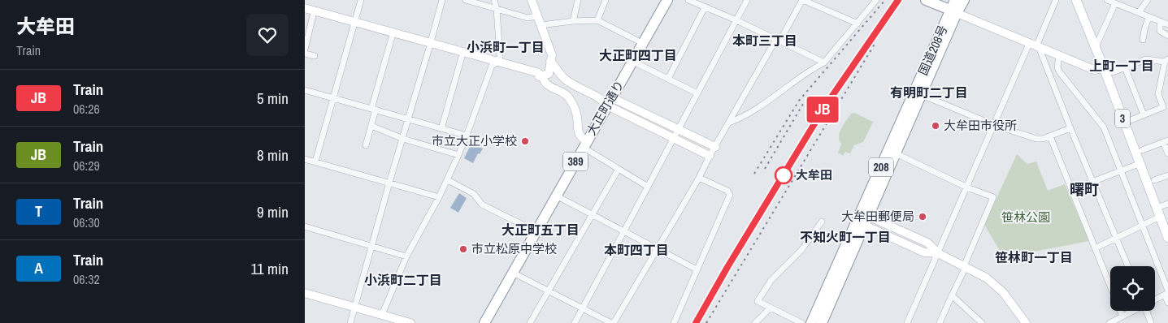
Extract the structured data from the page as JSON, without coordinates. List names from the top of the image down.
{
  "streets": {
    "highway": [
      "国道208号",
      "大正町通り",
      "389",
      "208"
    ],
    "main road": ["3"]
  },
  "districts": [
    "本町三丁目",
    "小浜町一丁目",
    "大正町四丁目",
    "上町一丁目",
    "有明町二丁目",
    "曙町",
    "大正町五丁目",
    "不知火町一丁目",
    "本町四丁目",
    "笹林町一丁目",
    "小浜町二丁目"
  ],
  "parks": ["笹林公園"],
  "places": [
    "大牟田市役所",
    "市立大正小学校",
    "大牟田",
    "大牟田郵便局",
    "市立松原中学校"
  ],
  "page": {
    "heading": ["大牟田", "Train"],
    "on_map": "JB",
    "list": [
      {
        "mark": "JB",
        "name": "Train",
        "note": "06:26",
        "value": "5 min"
      },
      {
        "mark": "JB",
        "name": "Train",
        "note": "06:29",
        "value": "8 min"
      },
      {
        "mark": "T",
        "name": "Train",
        "note": "06:30",
        "value": "9 min"
      },
      {
        "mark": "A",
        "name": "Train",
        "note": "06:32",
        "value": "11 min"
      }
    ]
  }
}
